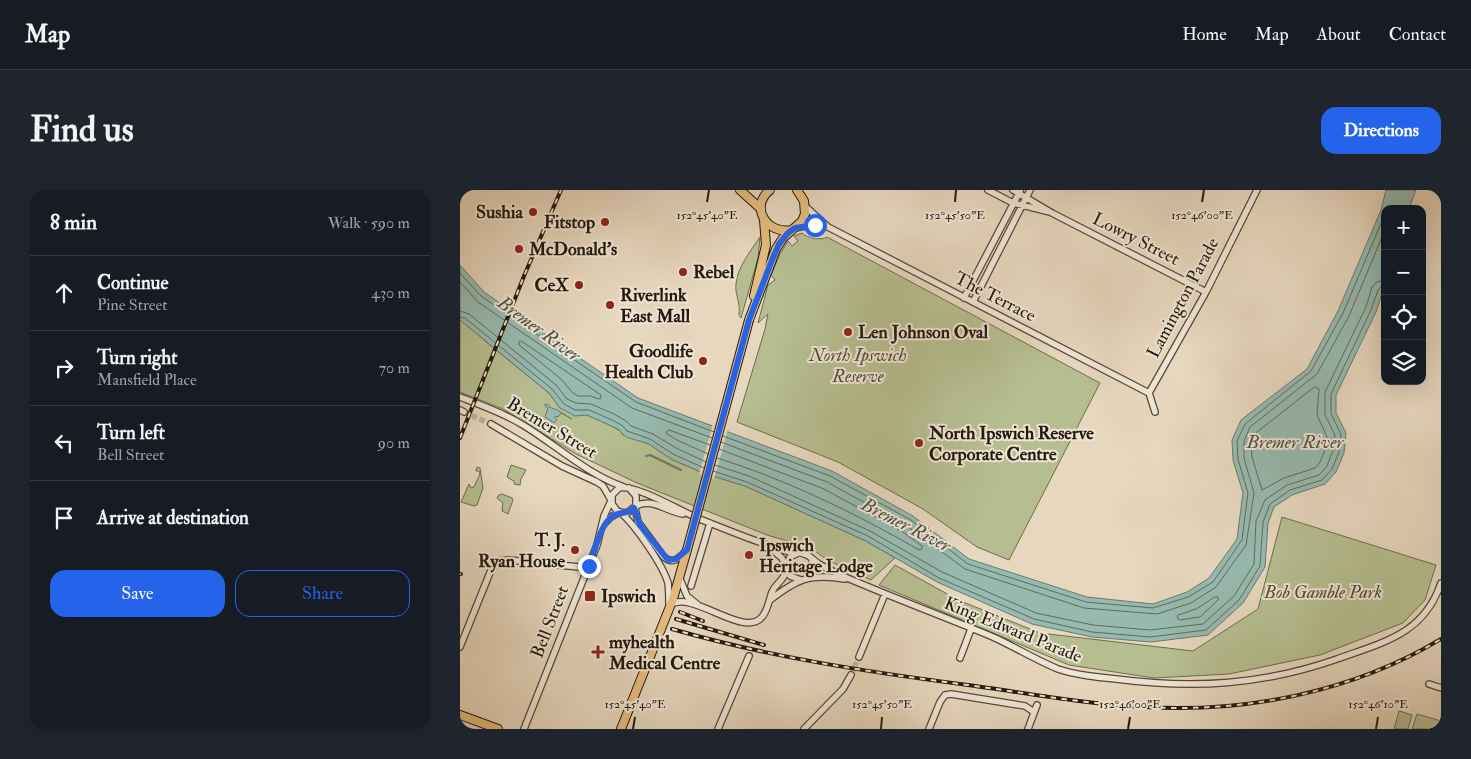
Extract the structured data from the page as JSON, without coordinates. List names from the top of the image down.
{
  "streets": {
    "street": [
      "Lowry Street",
      "The Terrace",
      "Lamington Parade",
      "Bremer Street",
      "Bell Street",
      "King Edward Parade"
    ]
  },
  "crossings": [
    ["Lowry Street", "Lamington Parade"],
    ["The Terrace", "Lamington Parade"],
    ["Bremer Street", "Bell Street"],
    ["Bremer Street", "King Edward Parade"]
  ],
  "water": ["Bremer River"],
  "parks": ["North Ipswich Reserve", "Bob Gamble Park"],
  "places": {
    "other": [
      "Sushia",
      "Fitstop",
      "McDonald's",
      "Rebel",
      "CeX",
      "Riverlink East Mall",
      "Len Johnson Oval",
      "Goodlife Health Club",
      "North Ipswich Reserve Corporate Centre",
      "T. J. Ryan House",
      "Ipswich Heritage Lodge"
    ],
    "transit": ["Ipswich"],
    "health": ["myhealth Medical Centre"]
  },
  "page": {
    "header": "Map",
    "nav": [
      "Home",
      "Map",
      "About",
      "Contact"
    ],
    "buttons": [
      "Directions",
      ["Save", "Share"]
    ],
    "title": "Find us",
    "heading": ["8 min", "Walk · 590 m"],
    "map_buttons": ["+", "−"],
    "list": [
      ["Continue", "Pine Street", "430 m"],
      ["Turn right", "Mansfield Place", "70 m"],
      ["Turn left", "Bell Street", "90 m"],
      "Arrive at destination"
    ]
  },
  "coordinates": [
    "152°45'40\"E",
    "152°45'50\"E",
    "152°46'00\"E",
    "152°46'10\"E"
  ]
}
